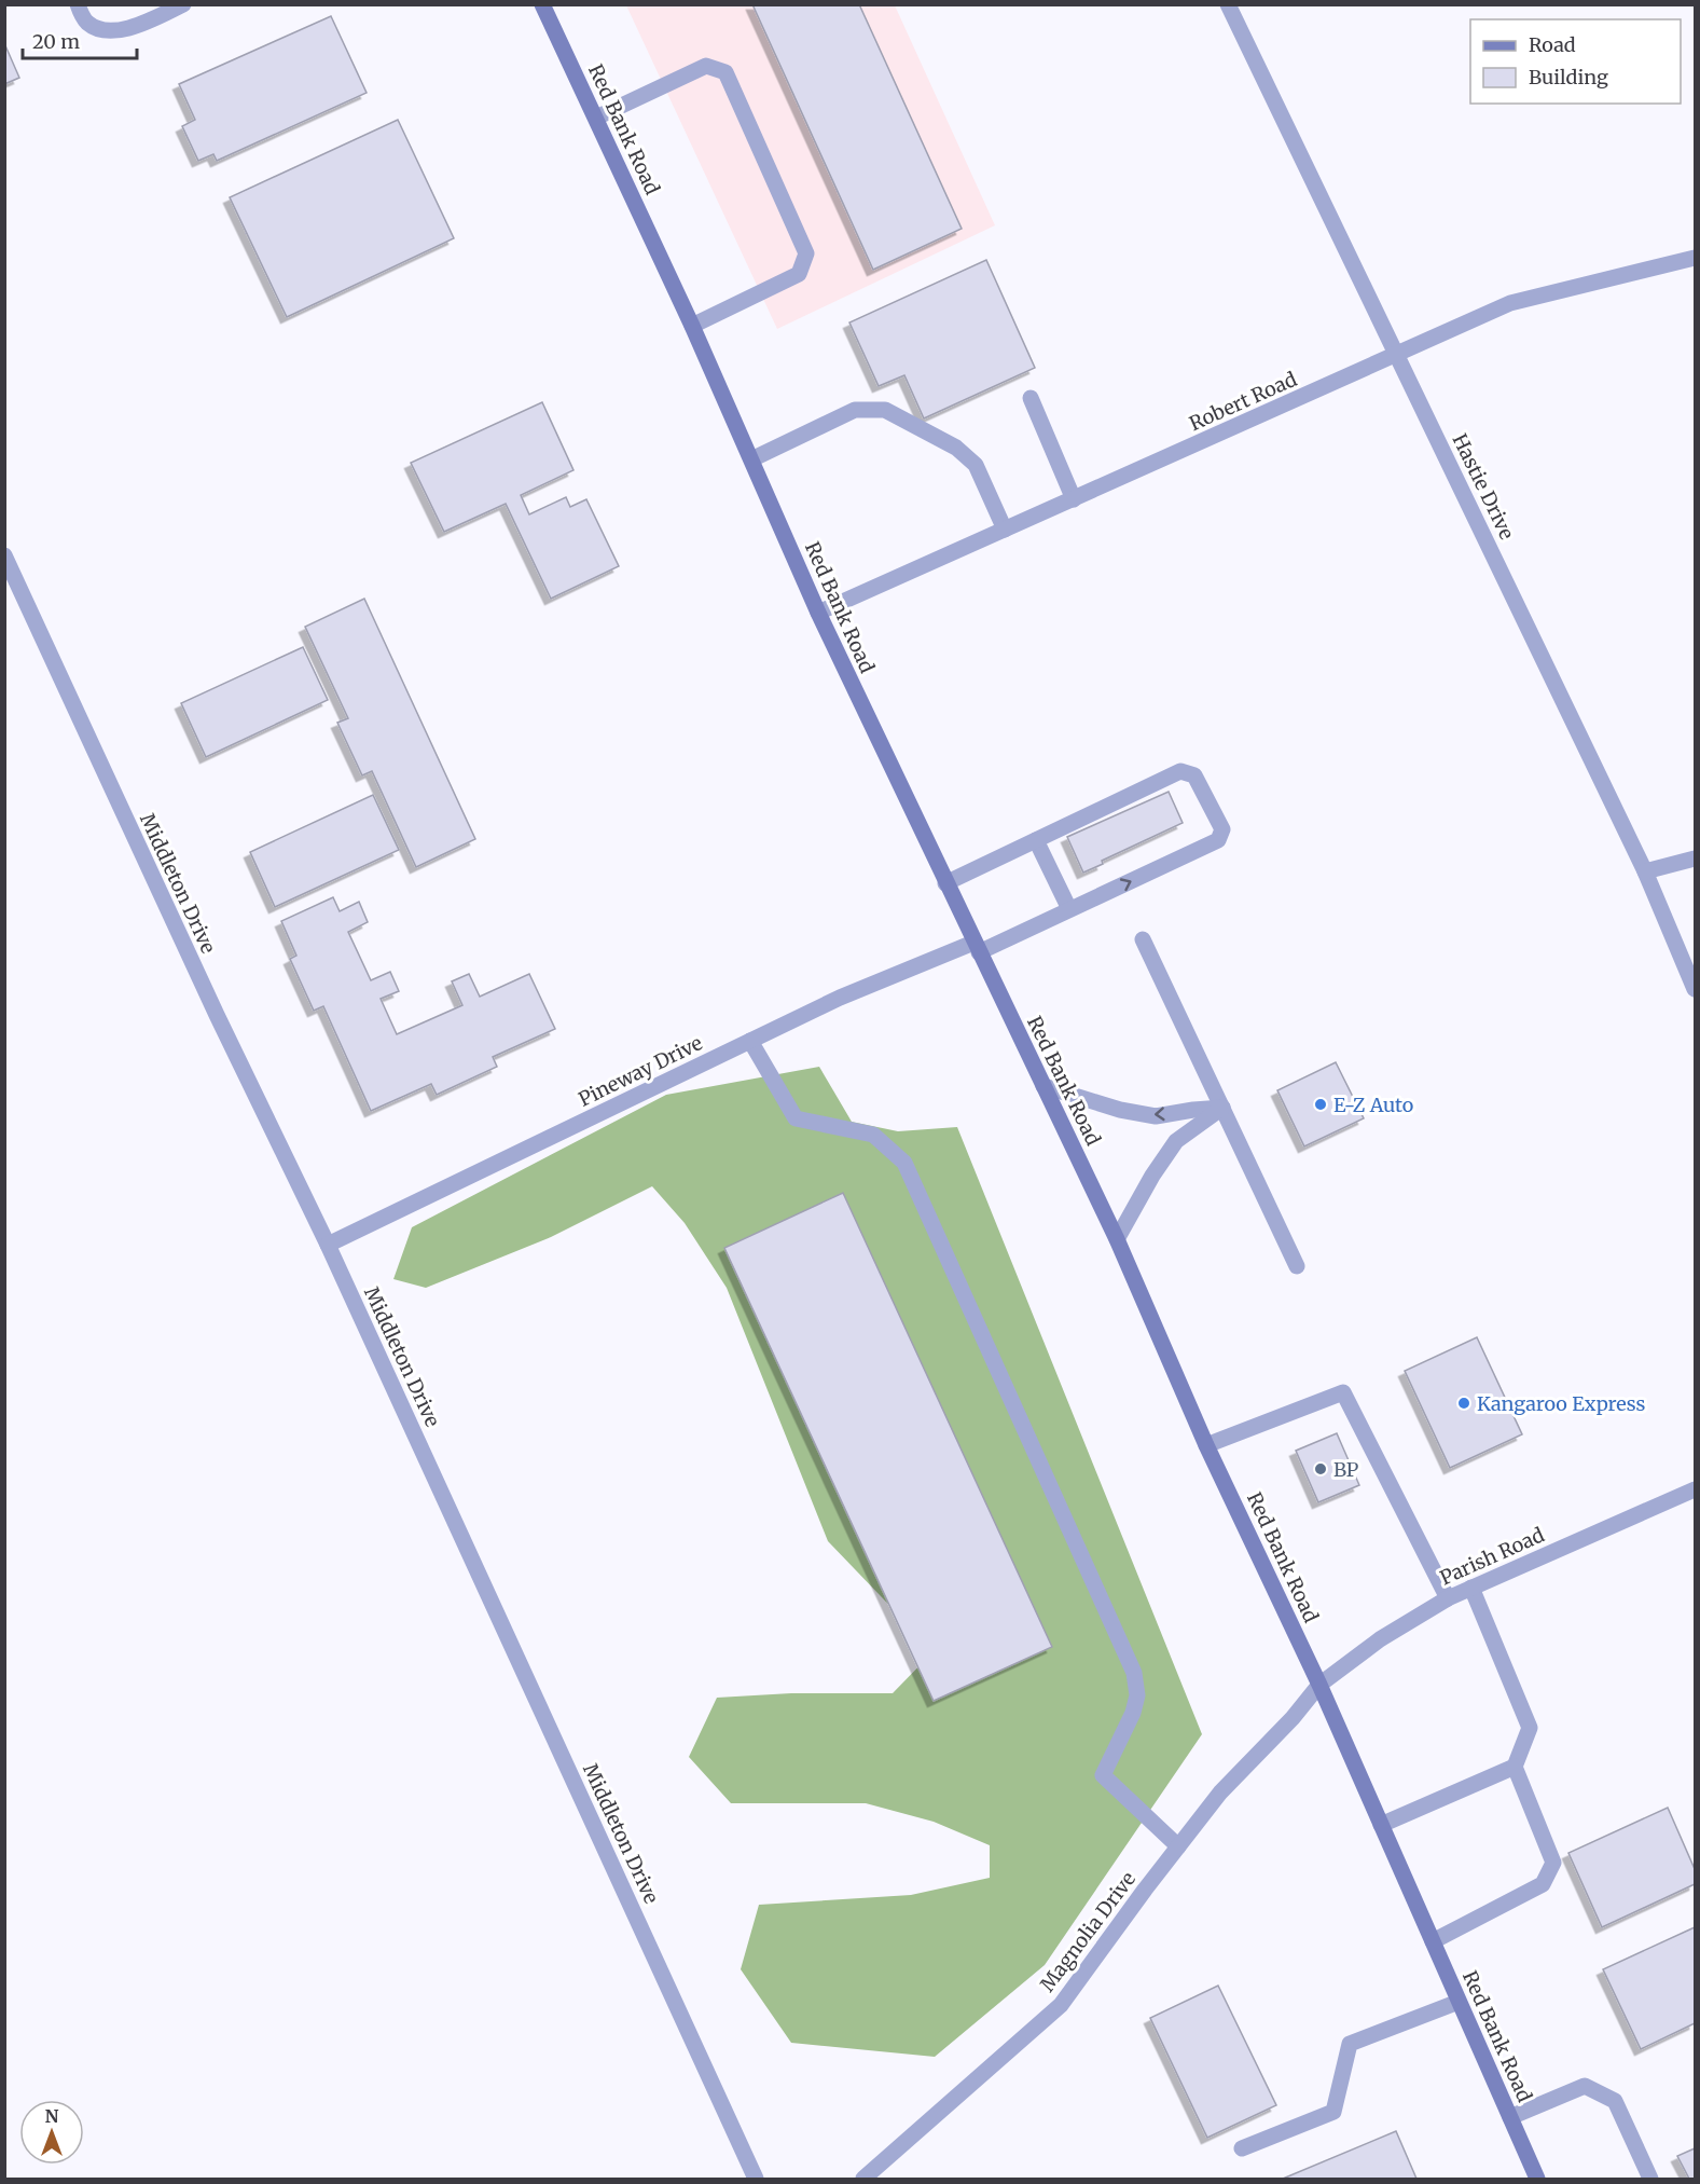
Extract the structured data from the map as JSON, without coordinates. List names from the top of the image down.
{
  "streets": {
    "main road": ["Red Bank Road"],
    "street": [
      "Robert Road",
      "Hastie Drive",
      "Middleton Drive",
      "Pineway Drive",
      "Parish Road",
      "Magnolia Drive"
    ]
  },
  "crossings": [
    ["Red Bank Road", "Robert Road"],
    ["Red Bank Road", "Pineway Drive"],
    ["Red Bank Road", "Parish Road"],
    ["Red Bank Road", "Magnolia Drive"],
    ["Robert Road", "Hastie Drive"],
    ["Middleton Drive", "Pineway Drive"],
    ["Parish Road", "Magnolia Drive"]
  ],
  "places": ["E-Z Auto", "Kangaroo Express", "BP"],
  "legend": ["Road", "Building"],
  "scale_bar": "20 m",
  "north": "top"
}
